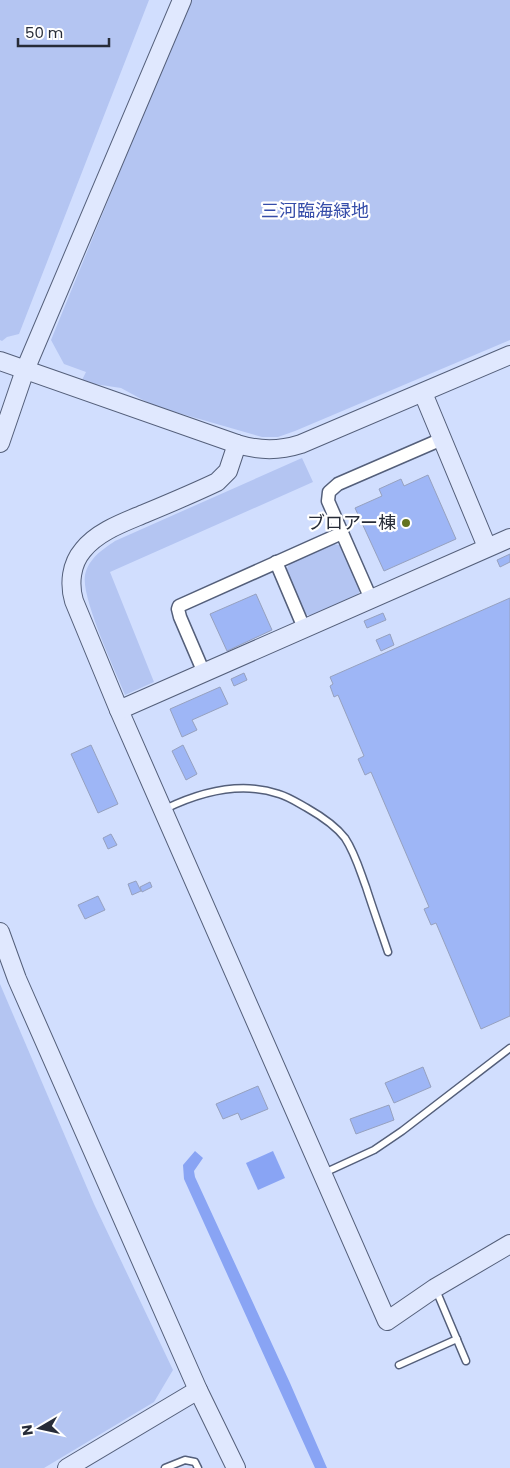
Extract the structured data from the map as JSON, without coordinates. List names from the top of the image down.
{
  "parks": ["三河臨海緑地"],
  "places": ["ブロアー棟"],
  "scale_bar": "50 m",
  "north": "left"
}
